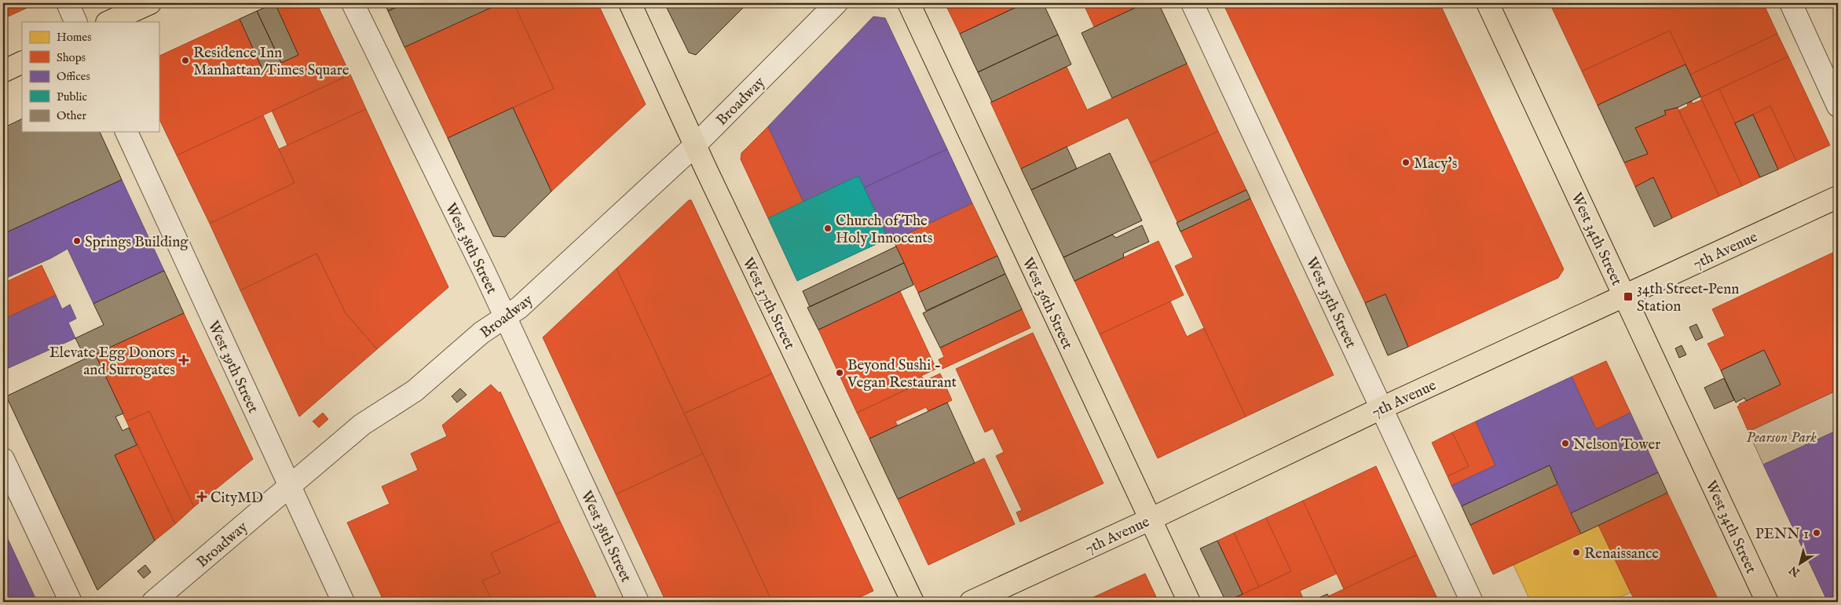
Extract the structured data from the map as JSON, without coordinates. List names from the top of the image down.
{
  "streets": {
    "main road": [
      "West 34th Street",
      "7th Avenue",
      "West 37th Street",
      "West 36th Street"
    ],
    "street": [
      "Broadway",
      "West 38th Street",
      "West 35th Street",
      "West 39th Street"
    ]
  },
  "crossings": [
    ["Broadway", "West 38th Street"],
    ["Broadway", "West 37th Street"],
    ["Broadway", "West 39th Street"],
    ["West 34th Street", "7th Avenue"],
    ["7th Avenue", "West 35th Street"],
    ["7th Avenue", "West 36th Street"]
  ],
  "parks": ["Pearson Park"],
  "places": {
    "other": [
      "Residence Inn Manhattan/Times Square",
      "Macy's",
      "Church of The Holy Innocents",
      "Springs Building",
      "Beyond Sushi - Vegan Restaurant",
      "Nelson Tower",
      "PENN 1",
      "Renaissance"
    ],
    "transit": ["34th Street–Penn Station"],
    "health": ["Elevate Egg Donors and Surrogates", "CityMD"]
  },
  "legend": [
    "Homes",
    "Shops",
    "Offices",
    "Public",
    "Other"
  ],
  "north": "bottom left"
}
